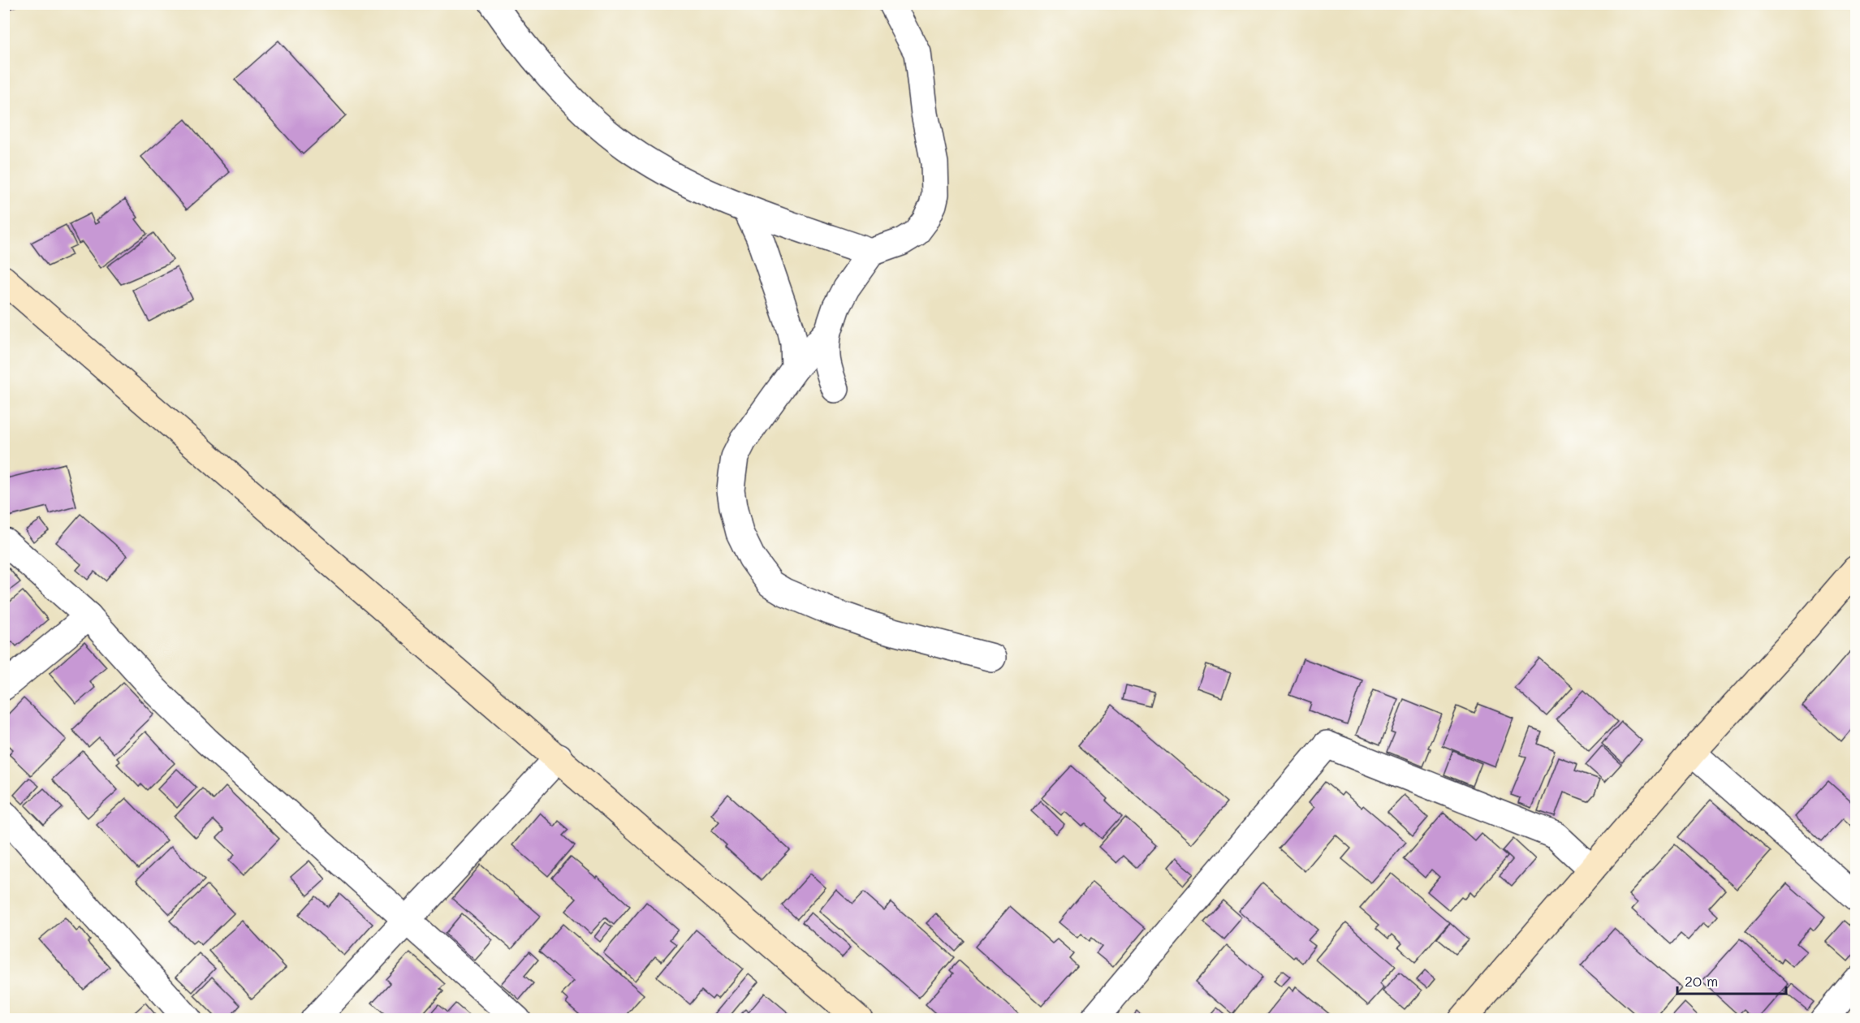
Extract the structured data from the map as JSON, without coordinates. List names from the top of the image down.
{
  "scale_bar": "20 m"
}
